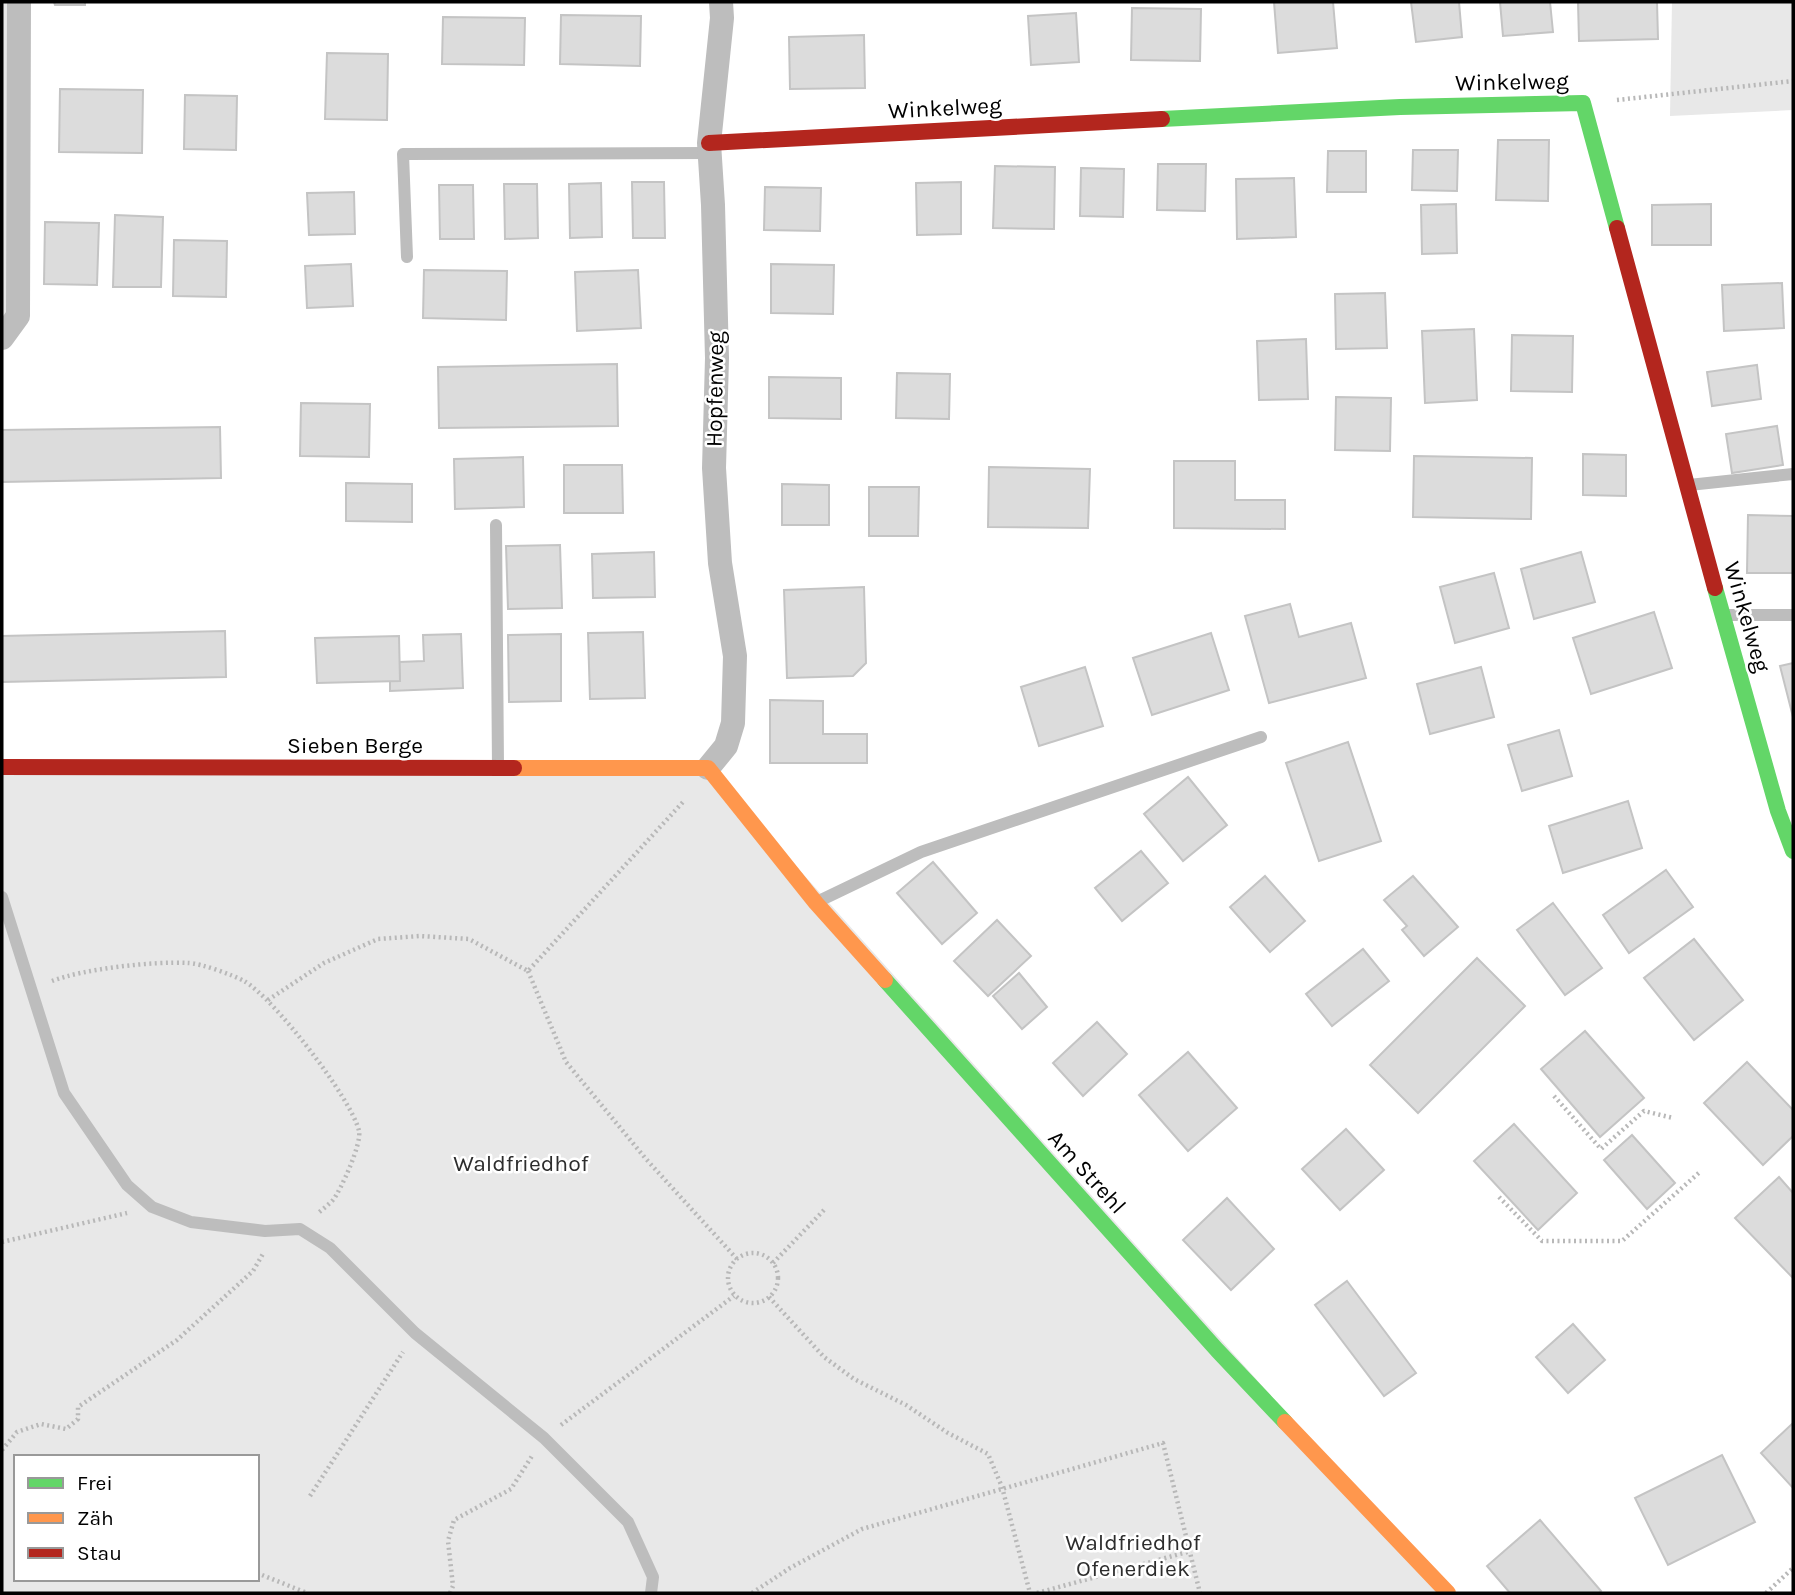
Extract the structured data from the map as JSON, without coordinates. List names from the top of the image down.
{
  "streets": {
    "street": [
      "Winkelweg",
      "Hopfenweg",
      "Sieben Berge",
      "Am Strehl"
    ]
  },
  "crossings": [
    ["Winkelweg", "Hopfenweg"],
    ["Hopfenweg", "Sieben Berge"],
    ["Hopfenweg", "Am Strehl"],
    ["Sieben Berge", "Am Strehl"]
  ],
  "parks": ["Waldfriedhof", "Waldfriedhof Ofenerdiek"],
  "legend": ["Frei", "Zäh", "Stau"]
}
